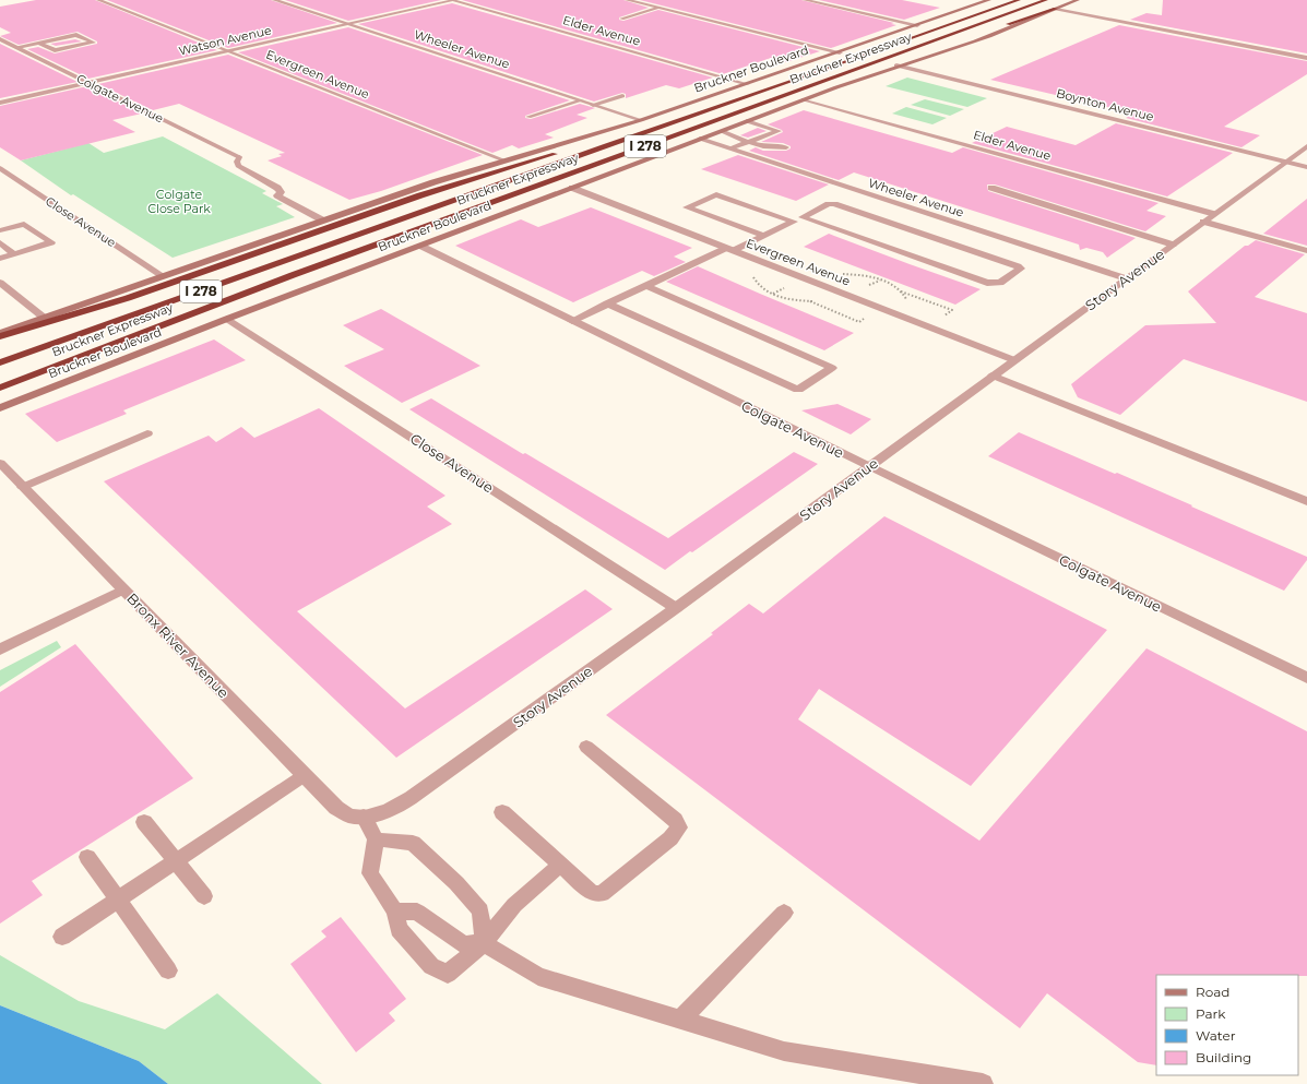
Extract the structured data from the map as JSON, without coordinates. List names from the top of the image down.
{
  "streets": {
    "highway": ["Bruckner Expressway", "I 278"],
    "main road": ["Bruckner Boulevard"],
    "street": [
      "Elder Avenue",
      "Watson Avenue",
      "Wheeler Avenue",
      "Evergreen Avenue",
      "Colgate Avenue",
      "Boynton Avenue",
      "Close Avenue",
      "Story Avenue",
      "Bronx River Avenue"
    ]
  },
  "crossings": [
    ["Elder Avenue", "Watson Avenue"],
    ["Elder Avenue", "Bruckner Boulevard"],
    ["Elder Avenue", "Story Avenue"],
    ["Watson Avenue", "Wheeler Avenue"],
    ["Watson Avenue", "Evergreen Avenue"],
    ["Watson Avenue", "Colgate Avenue"],
    ["Wheeler Avenue", "Bruckner Boulevard"],
    ["Wheeler Avenue", "Story Avenue"],
    ["Bruckner Boulevard", "Evergreen Avenue"],
    ["Bruckner Boulevard", "Colgate Avenue"],
    ["Bruckner Boulevard", "Boynton Avenue"],
    ["Bruckner Boulevard", "Close Avenue"],
    ["Evergreen Avenue", "Story Avenue"],
    ["Colgate Avenue", "Story Avenue"],
    ["Boynton Avenue", "Story Avenue"],
    ["Close Avenue", "Story Avenue"],
    ["Story Avenue", "Bronx River Avenue"]
  ],
  "parks": ["Colgate Close Park"],
  "legend": [
    "Road",
    "Park",
    "Water",
    "Building"
  ]
}
